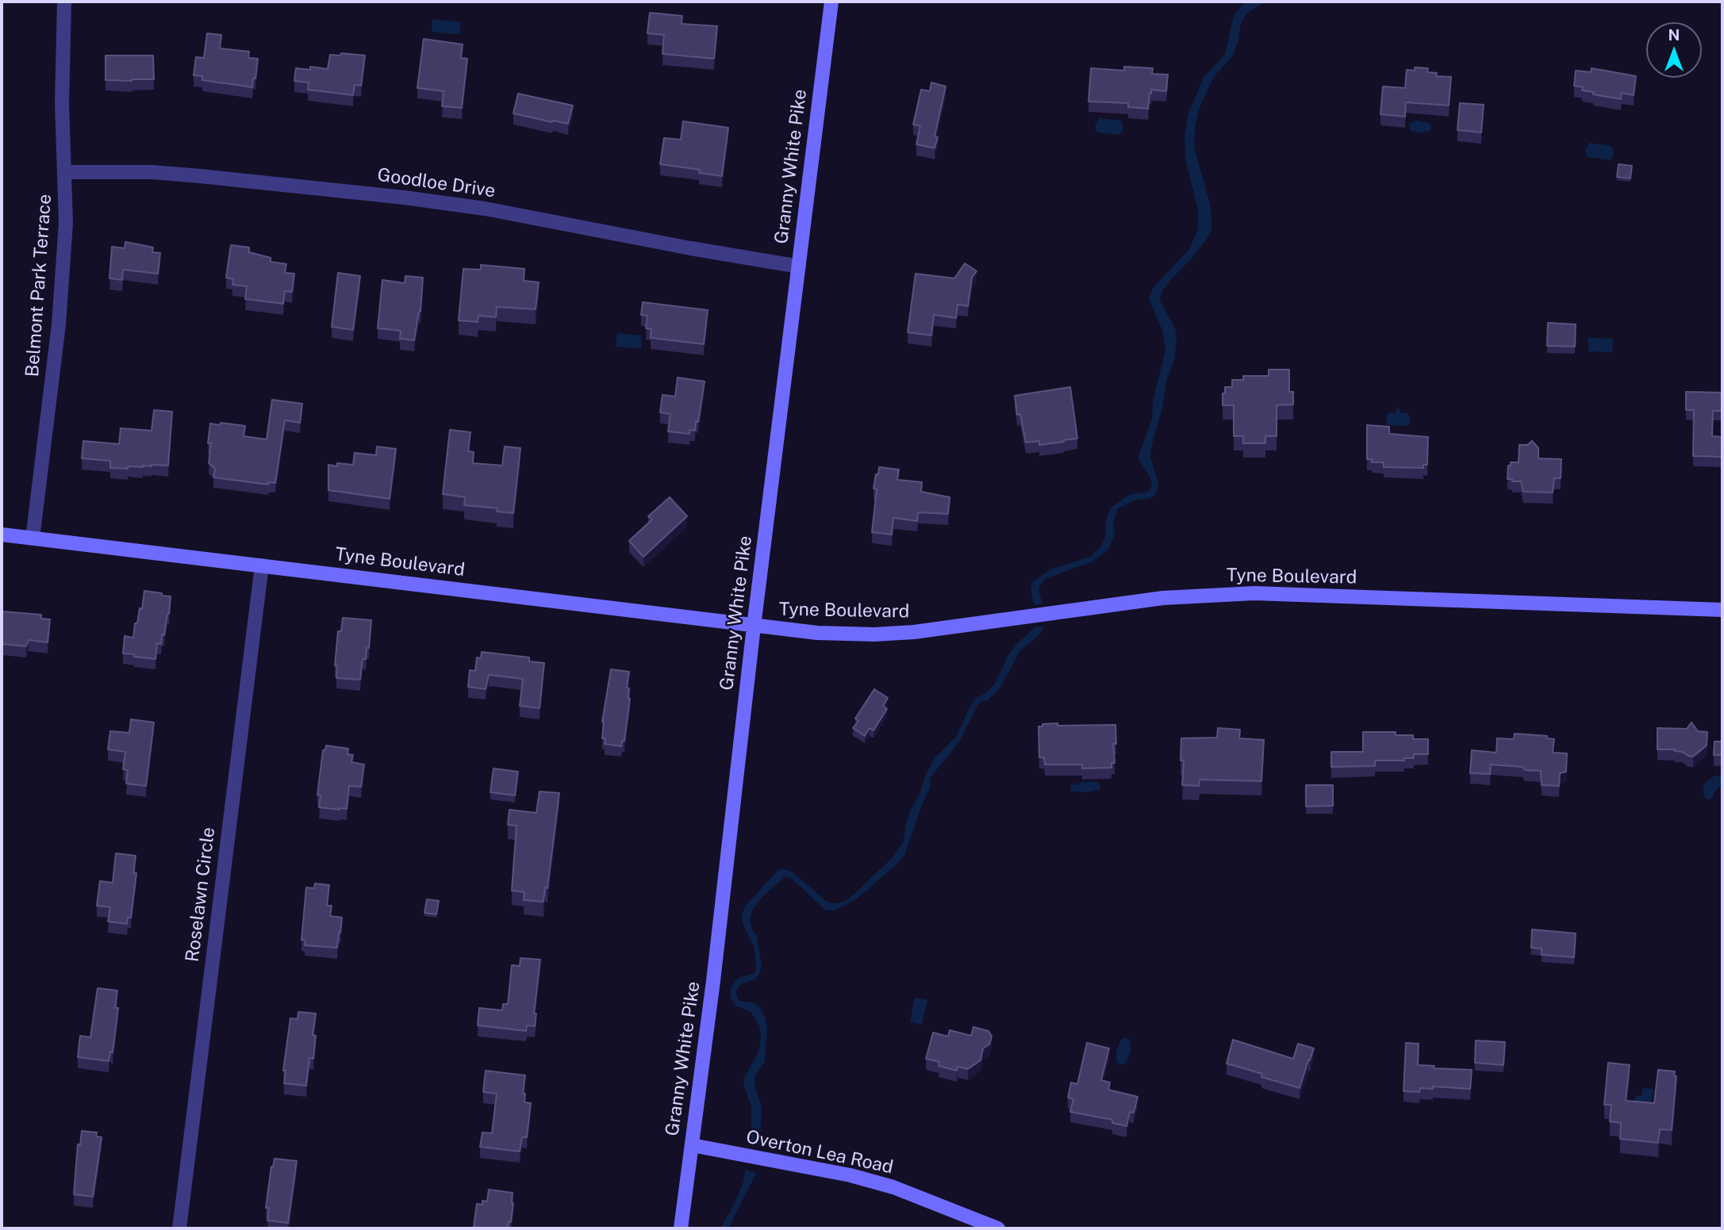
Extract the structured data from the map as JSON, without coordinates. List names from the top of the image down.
{
  "streets": {
    "street": [
      "Granny White Pike",
      "Goodloe Drive",
      "Belmont Park Terrace",
      "Tyne Boulevard",
      "Roselawn Circle",
      "Overton Lea Road"
    ]
  },
  "crossings": [
    ["Granny White Pike", "Goodloe Drive"],
    ["Granny White Pike", "Tyne Boulevard"],
    ["Granny White Pike", "Overton Lea Road"],
    ["Goodloe Drive", "Belmont Park Terrace"],
    ["Belmont Park Terrace", "Tyne Boulevard"],
    ["Tyne Boulevard", "Roselawn Circle"]
  ],
  "north": "top"
}
